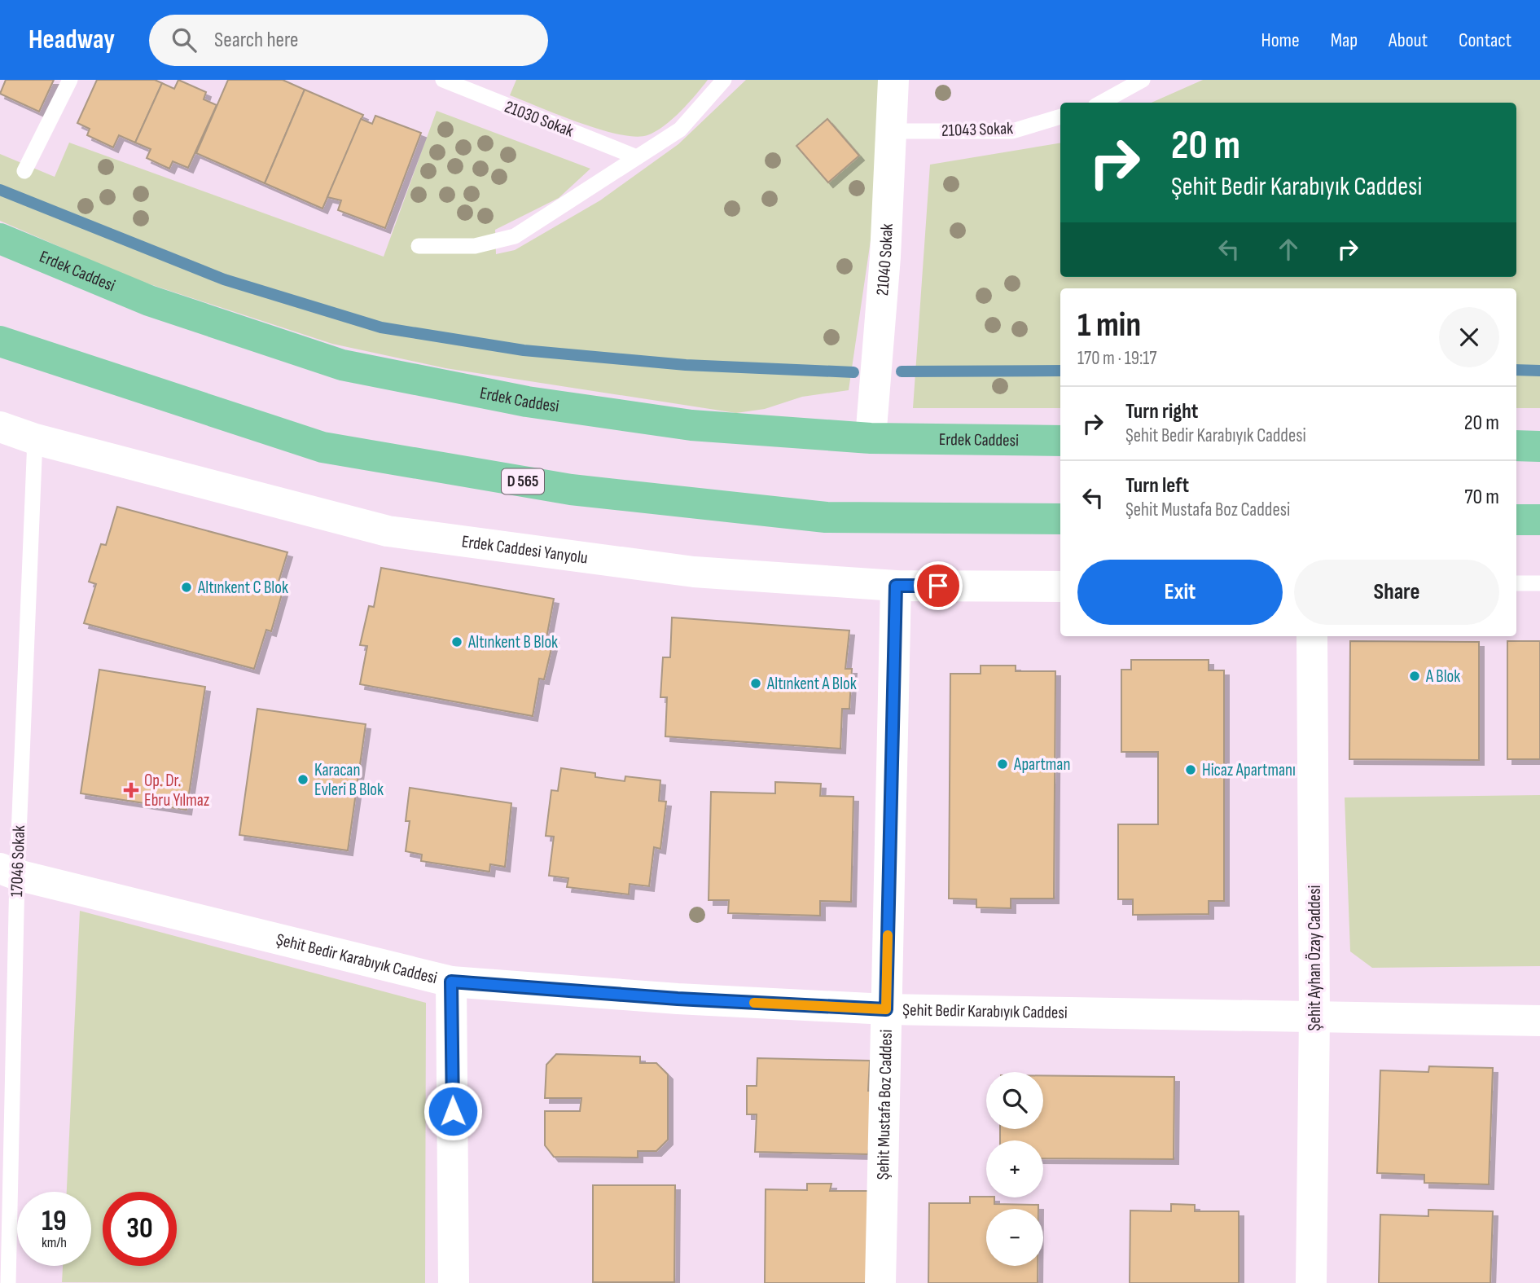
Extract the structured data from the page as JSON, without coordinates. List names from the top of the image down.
{
  "streets": {
    "highway": ["Erdek Caddesi", "D 565"],
    "street": [
      "21040 Sokak",
      "Erdek Caddesi Yanyolu",
      "Şehit Bedir Karabıyık Caddesi",
      "Şehit Ayhan Özay Caddesi",
      "Şehit Mustafa Boz Caddesi"
    ],
    "lane": ["21030 Sokak", "21043 Sokak", "17046 Sokak"]
  },
  "crossings": [
    ["21043 Sokak", "21040 Sokak"],
    ["21040 Sokak", "Erdek Caddesi"],
    ["Erdek Caddesi Yanyolu", "17046 Sokak"],
    ["Erdek Caddesi Yanyolu", "Şehit Mustafa Boz Caddesi"],
    ["17046 Sokak", "Şehit Bedir Karabıyık Caddesi"],
    ["Şehit Bedir Karabıyık Caddesi", "Şehit Ayhan Özay Caddesi"],
    ["Şehit Bedir Karabıyık Caddesi", "Şehit Mustafa Boz Caddesi"]
  ],
  "places": {
    "other": [
      "Altınkent C Blok",
      "Altınkent B Blok",
      "A Blok",
      "Altınkent A Blok",
      "Apartman",
      "Hicaz Apartmanı",
      "Karacan Evleri B Blok"
    ],
    "health": ["Op. Dr. Ebru Yılmaz"]
  },
  "page": {
    "header": "Headway",
    "search": "Search here",
    "nav": [
      "Home",
      "Map",
      "About",
      "Contact"
    ],
    "turn": ["20 m", "Şehit Bedir Karabıyık Caddesi"],
    "heading": ["1 min", "170 m · 19:17"],
    "list": [
      {
        "name": "Turn right",
        "note": "Şehit Bedir Karabıyık Caddesi",
        "value": "20 m"
      },
      {
        "name": "Turn left",
        "note": "Şehit Mustafa Boz Caddesi",
        "value": "70 m"
      }
    ],
    "buttons": ["Exit", "Share"],
    "map_buttons": ["+", "−"],
    "speed": "19 km/h",
    "limit": "30"
  }
}
